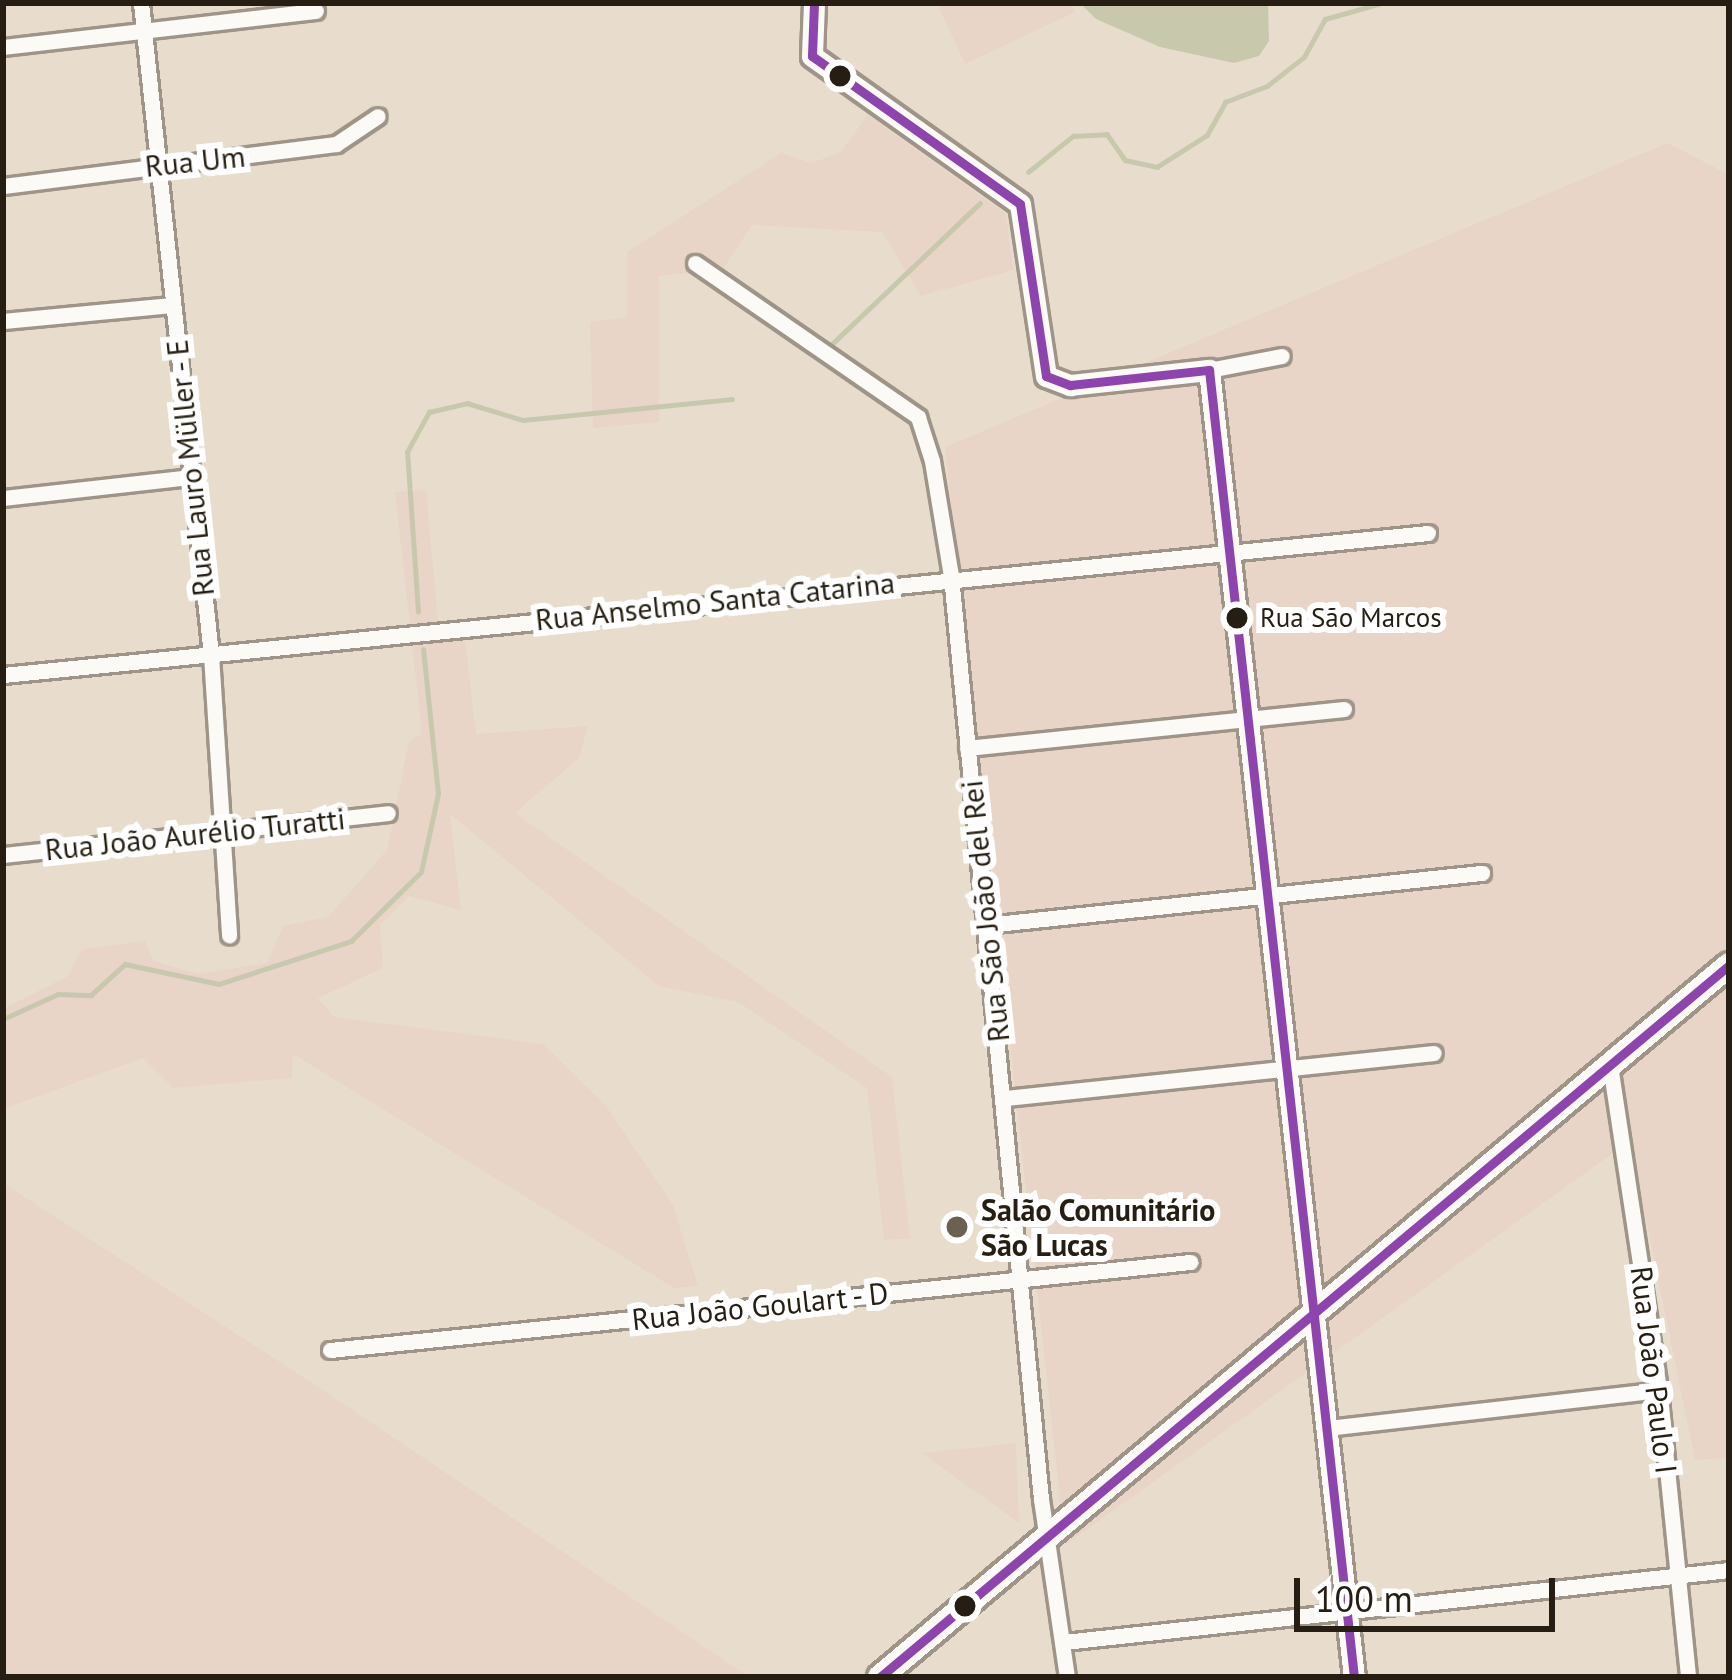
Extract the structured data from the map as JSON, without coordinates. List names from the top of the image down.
{
  "streets": {
    "street": [
      "Rua Um",
      "Rua Lauro Müller - E",
      "Rua Anselmo Santa Catarina",
      "Rua João Aurélio Turatti",
      "Rua São João del Rei",
      "Rua João Goulart - D",
      "Rua João Paulo I"
    ]
  },
  "crossings": [
    ["Rua Um", "Rua Lauro Müller - E"],
    ["Rua Lauro Müller - E", "Rua Anselmo Santa Catarina"],
    ["Rua Lauro Müller - E", "Rua João Aurélio Turatti"],
    ["Rua Anselmo Santa Catarina", "Rua São João del Rei"],
    ["Rua São João del Rei", "Rua João Goulart - D"]
  ],
  "places": ["Rua São Marcos", "Salão Comunitário São Lucas"],
  "scale_bar": "100 m"
}
